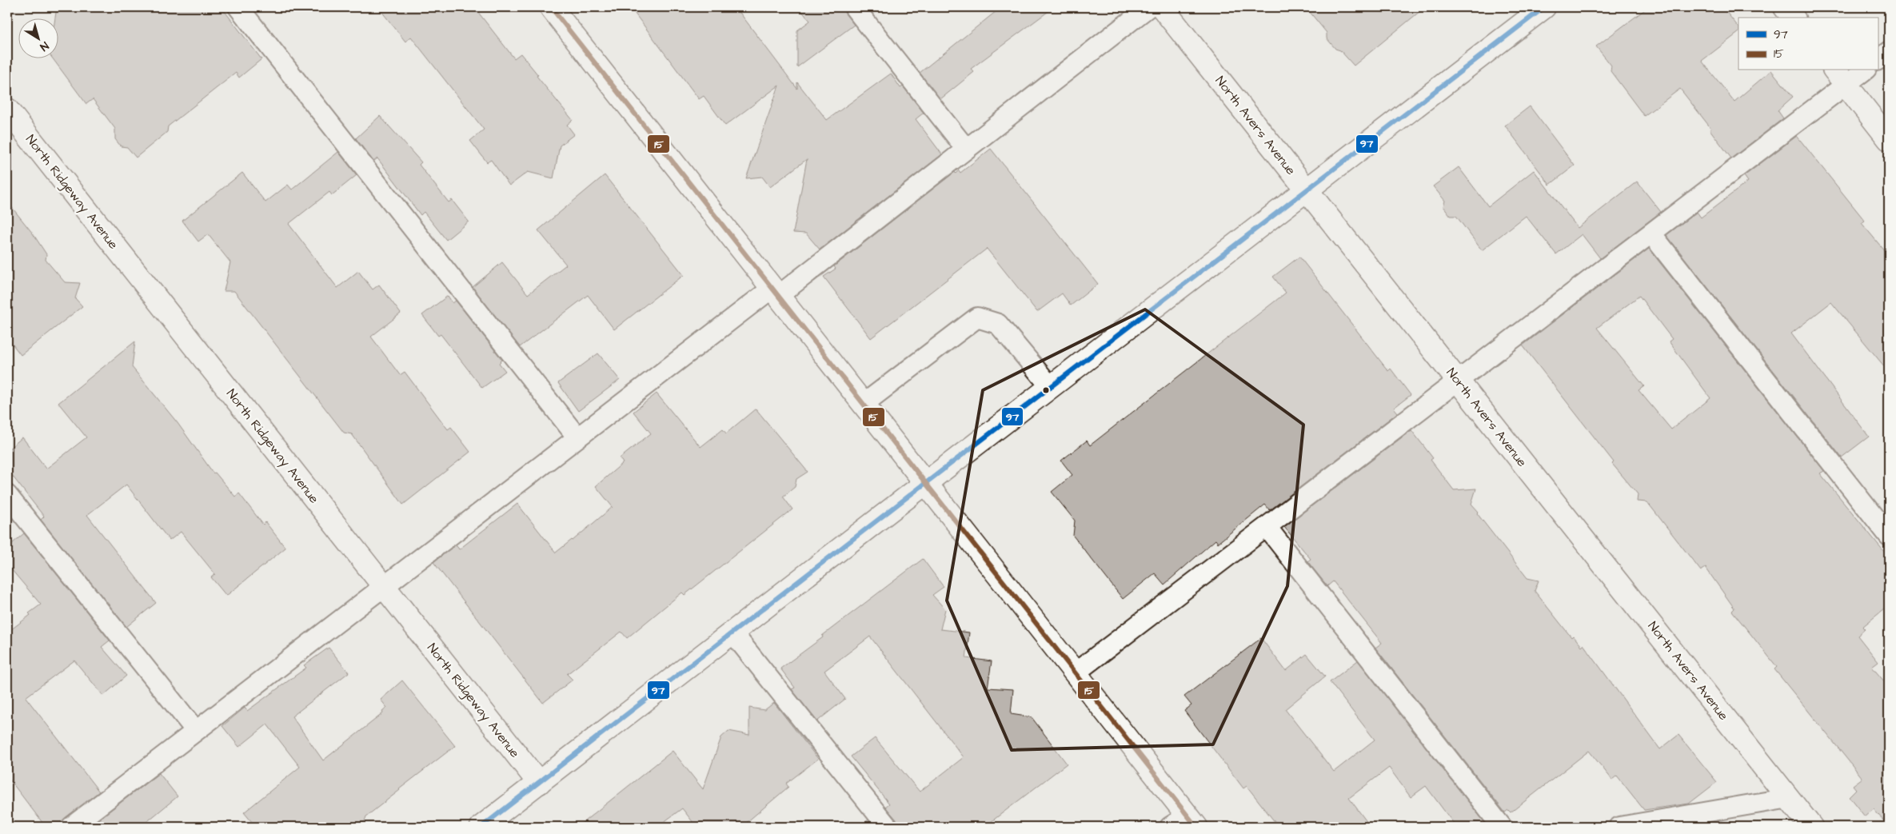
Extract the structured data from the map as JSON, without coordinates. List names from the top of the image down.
{
  "streets": {
    "street": ["North Avers Avenue", "North Ridgeway Avenue"]
  },
  "lines": ["transit line 97", "transit line 15"],
  "legend": ["97", "15"],
  "north": "bottom right"
}
